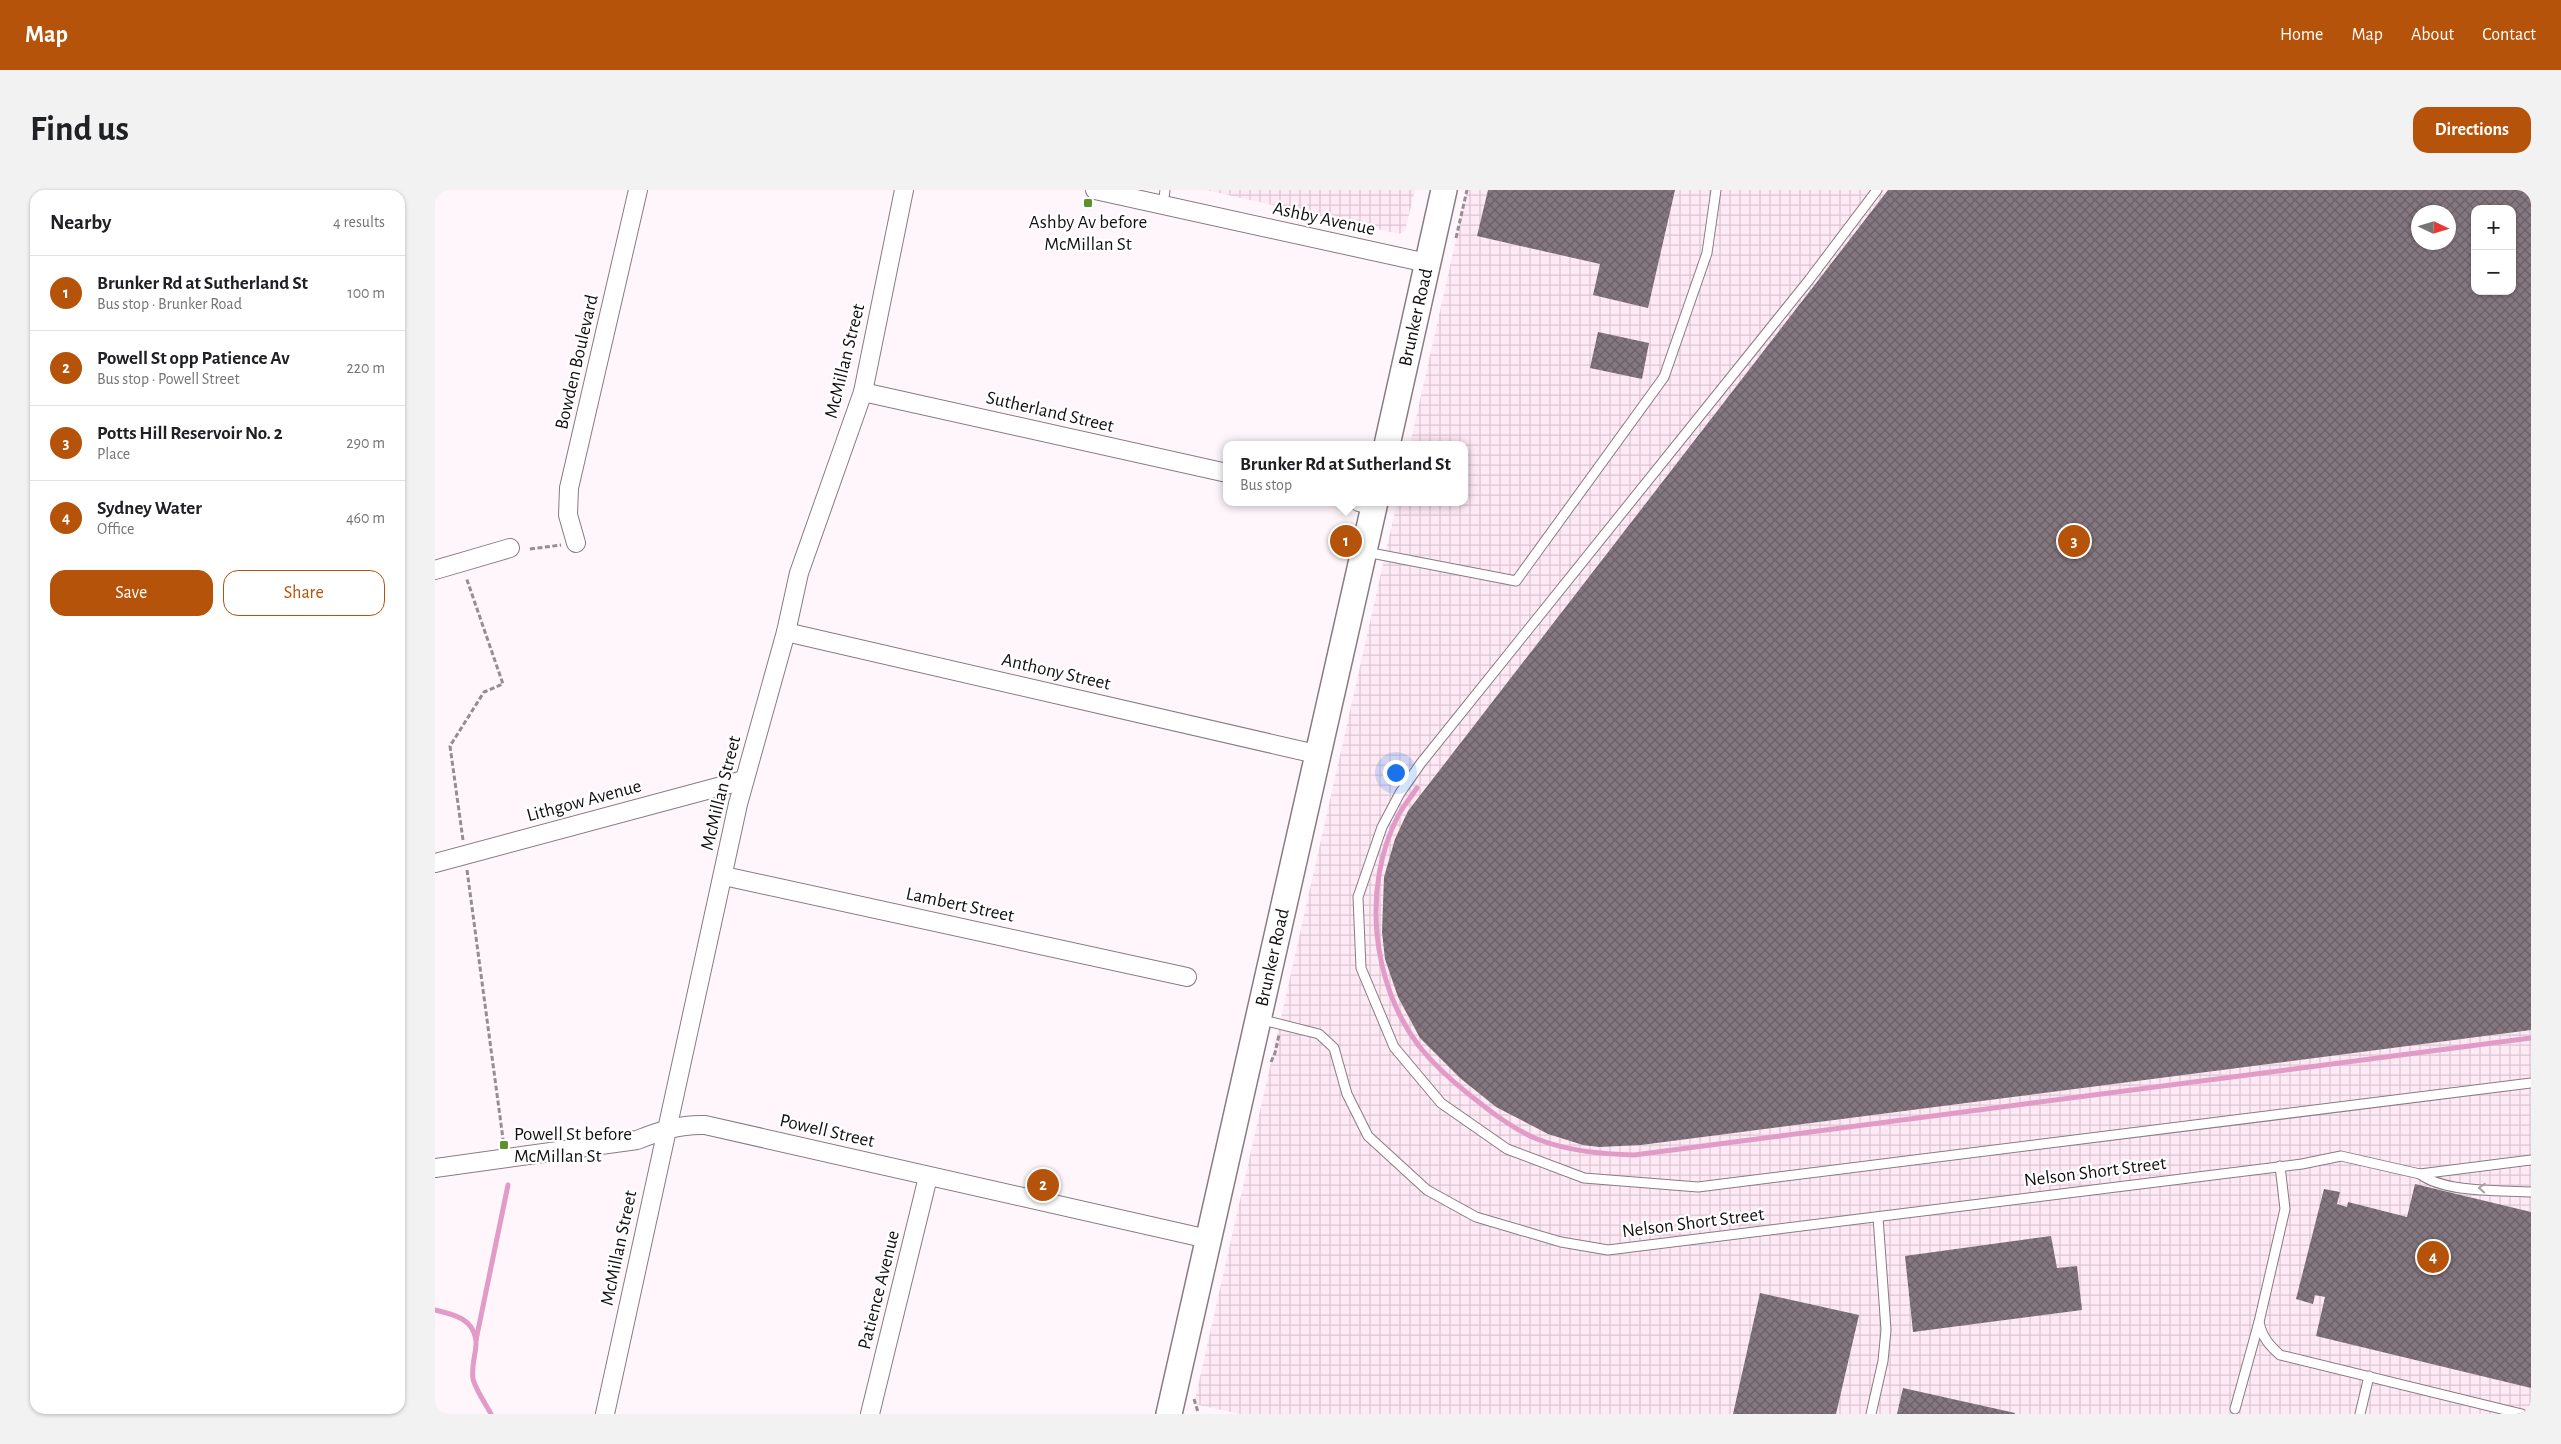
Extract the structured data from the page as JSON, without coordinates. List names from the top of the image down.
{
  "streets": {
    "main road": ["Brunker Road"],
    "street": [
      "Ashby Avenue",
      "McMillan Street",
      "Bowden Boulevard",
      "Sutherland Street",
      "Anthony Street",
      "Lithgow Avenue",
      "Lambert Street",
      "Powell Street",
      "Patience Avenue"
    ],
    "lane": ["Nelson Short Street"]
  },
  "crossings": [
    ["Ashby Avenue", "Brunker Road"],
    ["Brunker Road", "Anthony Street"],
    ["Brunker Road", "Powell Street"],
    ["Brunker Road", "Nelson Short Street"],
    ["McMillan Street", "Sutherland Street"],
    ["McMillan Street", "Anthony Street"],
    ["McMillan Street", "Lithgow Avenue"],
    ["McMillan Street", "Lambert Street"],
    ["McMillan Street", "Powell Street"],
    ["Powell Street", "Patience Avenue"]
  ],
  "places": {
    "transit": ["Ashby Av before McMillan St", "Powell St before McMillan St"]
  },
  "north": "right",
  "page": {
    "header": "Map",
    "nav": [
      "Home",
      "Map",
      "About",
      "Contact"
    ],
    "buttons": [
      "Directions",
      ["Save", "Share"]
    ],
    "title": "Find us",
    "heading": ["Nearby", "4 results"],
    "map_buttons": ["+", "−"],
    "list": [
      {
        "mark": "1",
        "name": "Brunker Rd at Sutherland St",
        "note": "Bus stop · Brunker Road",
        "value": "100 m"
      },
      {
        "mark": "2",
        "name": "Powell St opp Patience Av",
        "note": "Bus stop · Powell Street",
        "value": "220 m"
      },
      {
        "mark": "3",
        "name": "Potts Hill Reservoir No. 2",
        "note": "Place",
        "value": "290 m"
      },
      {
        "mark": "4",
        "name": "Sydney Water",
        "note": "Office",
        "value": "460 m"
      }
    ],
    "popup": ["Brunker Rd at Sutherland St", "Bus stop"],
    "pins": [
      "1",
      "3",
      "2",
      "4"
    ]
  }
}
